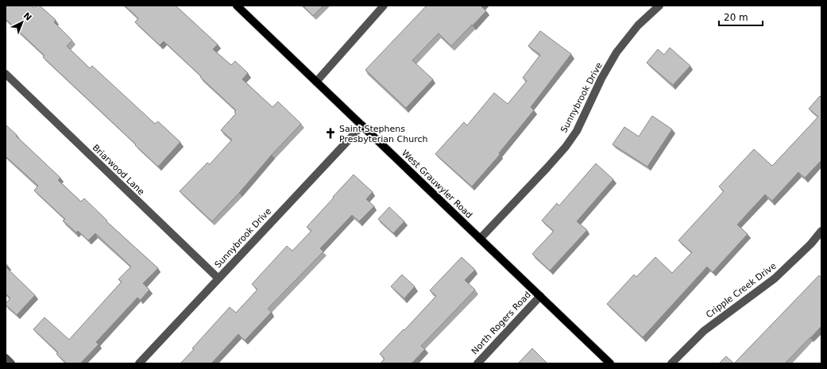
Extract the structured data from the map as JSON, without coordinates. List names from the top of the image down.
{
  "streets": {
    "main road": ["West Grauwyler Road"],
    "street": [
      "Sunnybrook Drive",
      "Briarwood Lane",
      "Cripple Creek Drive",
      "North Rogers Road"
    ]
  },
  "crossings": [
    ["Sunnybrook Drive", "Briarwood Lane"],
    ["Sunnybrook Drive", "West Grauwyler Road"],
    ["West Grauwyler Road", "North Rogers Road"]
  ],
  "places": {
    "church": ["Saint Stephens Presbyterian Church"]
  },
  "scale_bar": "20 m",
  "north": "top right"
}
